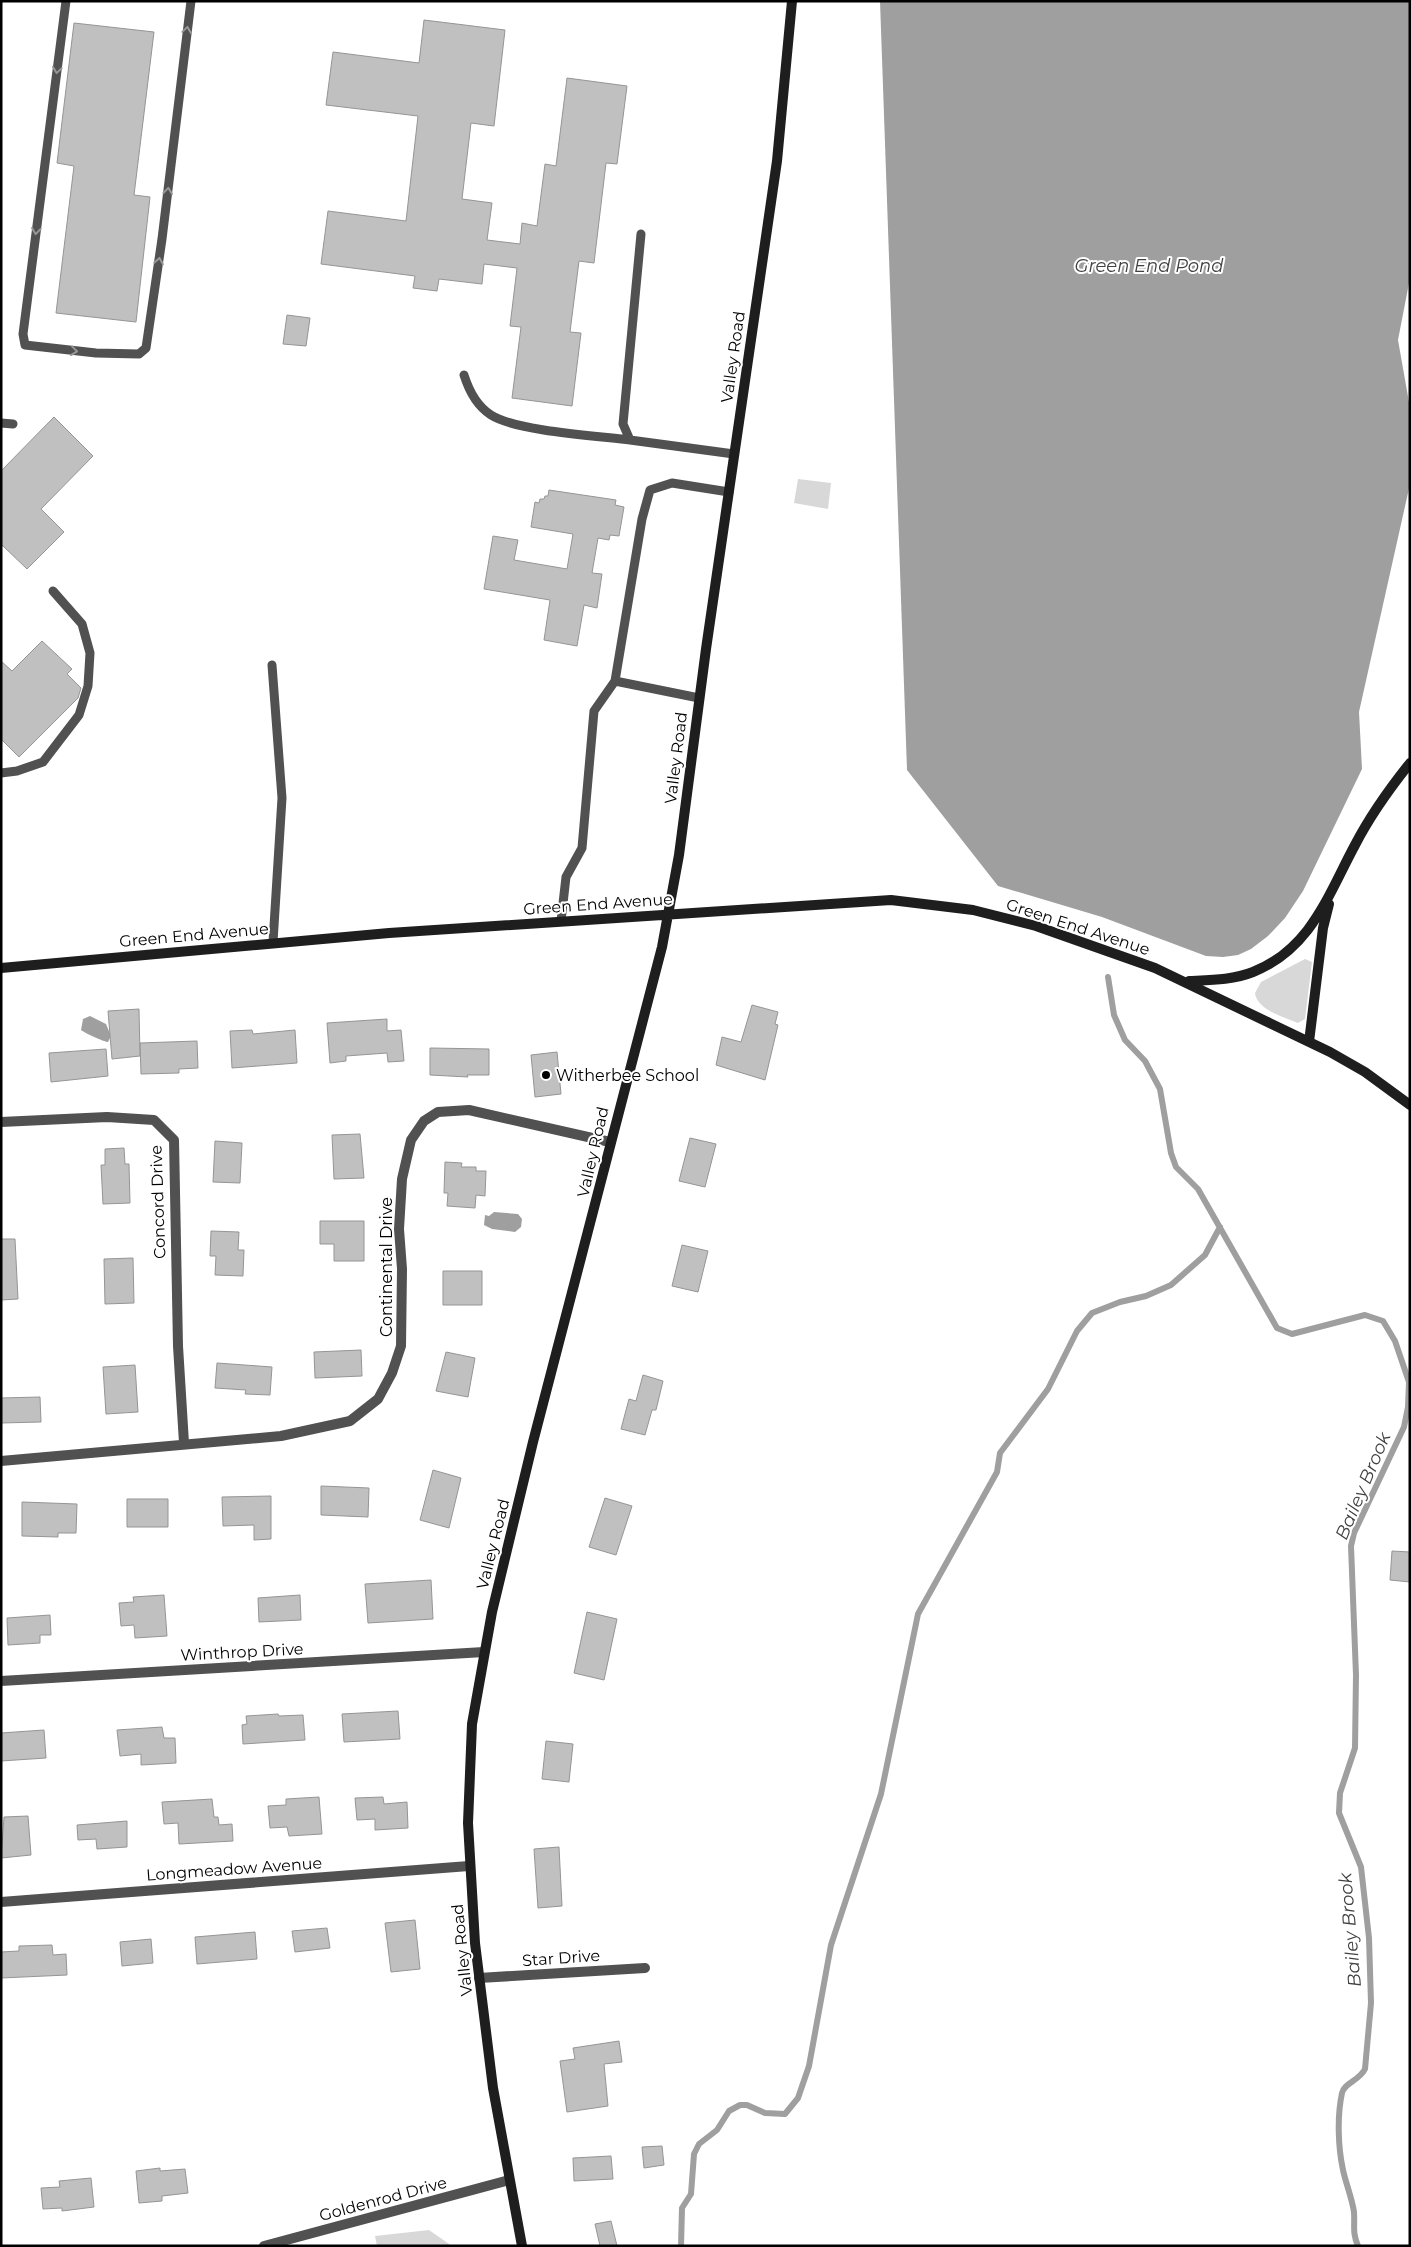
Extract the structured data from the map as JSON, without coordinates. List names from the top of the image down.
{
  "streets": {
    "main road": ["Valley Road", "Green End Avenue"],
    "street": [
      "Concord Drive",
      "Continental Drive",
      "Winthrop Drive",
      "Longmeadow Avenue",
      "Star Drive",
      "Goldenrod Drive"
    ]
  },
  "crossings": [
    ["Valley Road", "Green End Avenue"],
    ["Valley Road", "Continental Drive"],
    ["Valley Road", "Winthrop Drive"],
    ["Valley Road", "Longmeadow Avenue"],
    ["Valley Road", "Star Drive"],
    ["Valley Road", "Goldenrod Drive"],
    ["Concord Drive", "Continental Drive"]
  ],
  "water": ["Green End Pond", "Bailey Brook"],
  "places": ["Witherbee School"]
}
